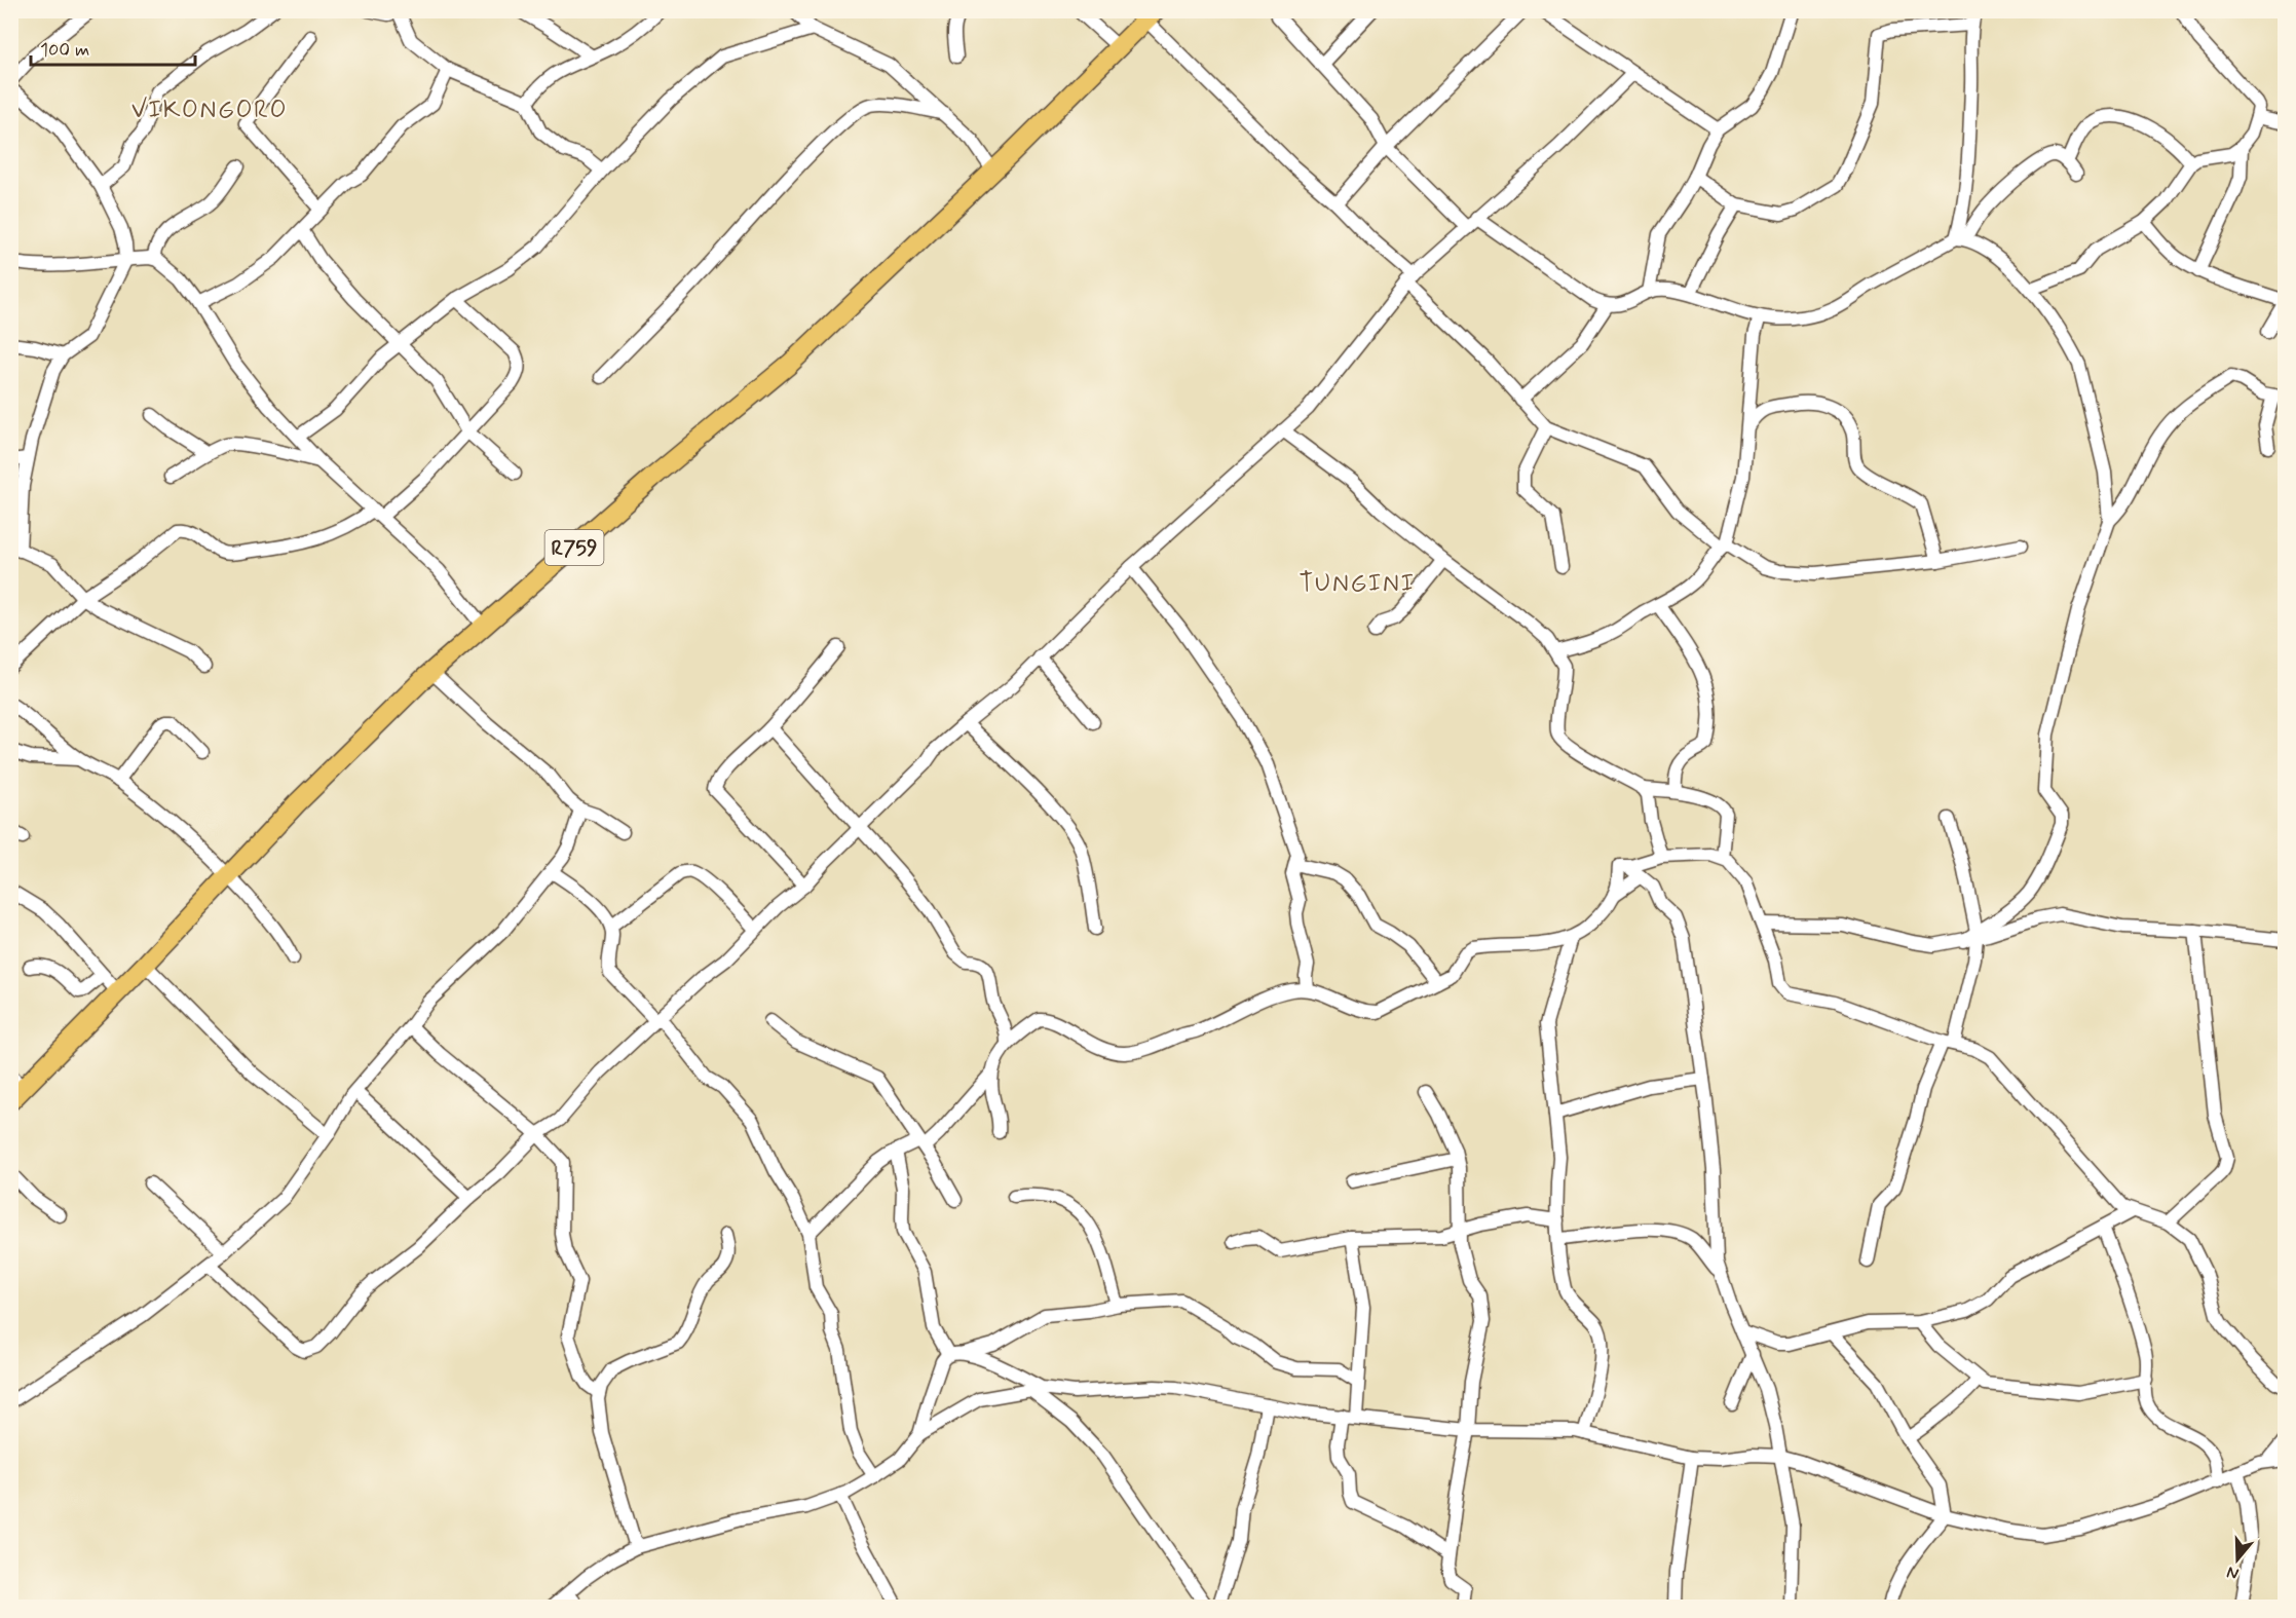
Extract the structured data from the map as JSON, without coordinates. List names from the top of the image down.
{
  "streets": {
    "main road": ["R759"]
  },
  "districts": ["VIKONGORO", "TUNGINI"],
  "scale_bar": "100 m",
  "north": "bottom"
}
